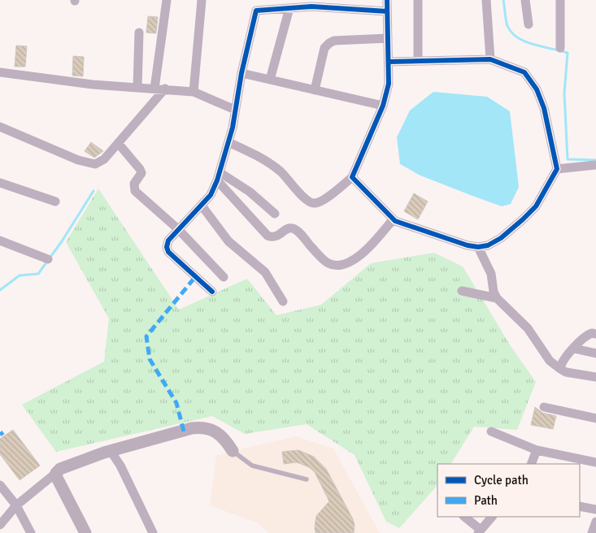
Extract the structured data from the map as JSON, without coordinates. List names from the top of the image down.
{
  "legend": ["Cycle path", "Path"]
}
